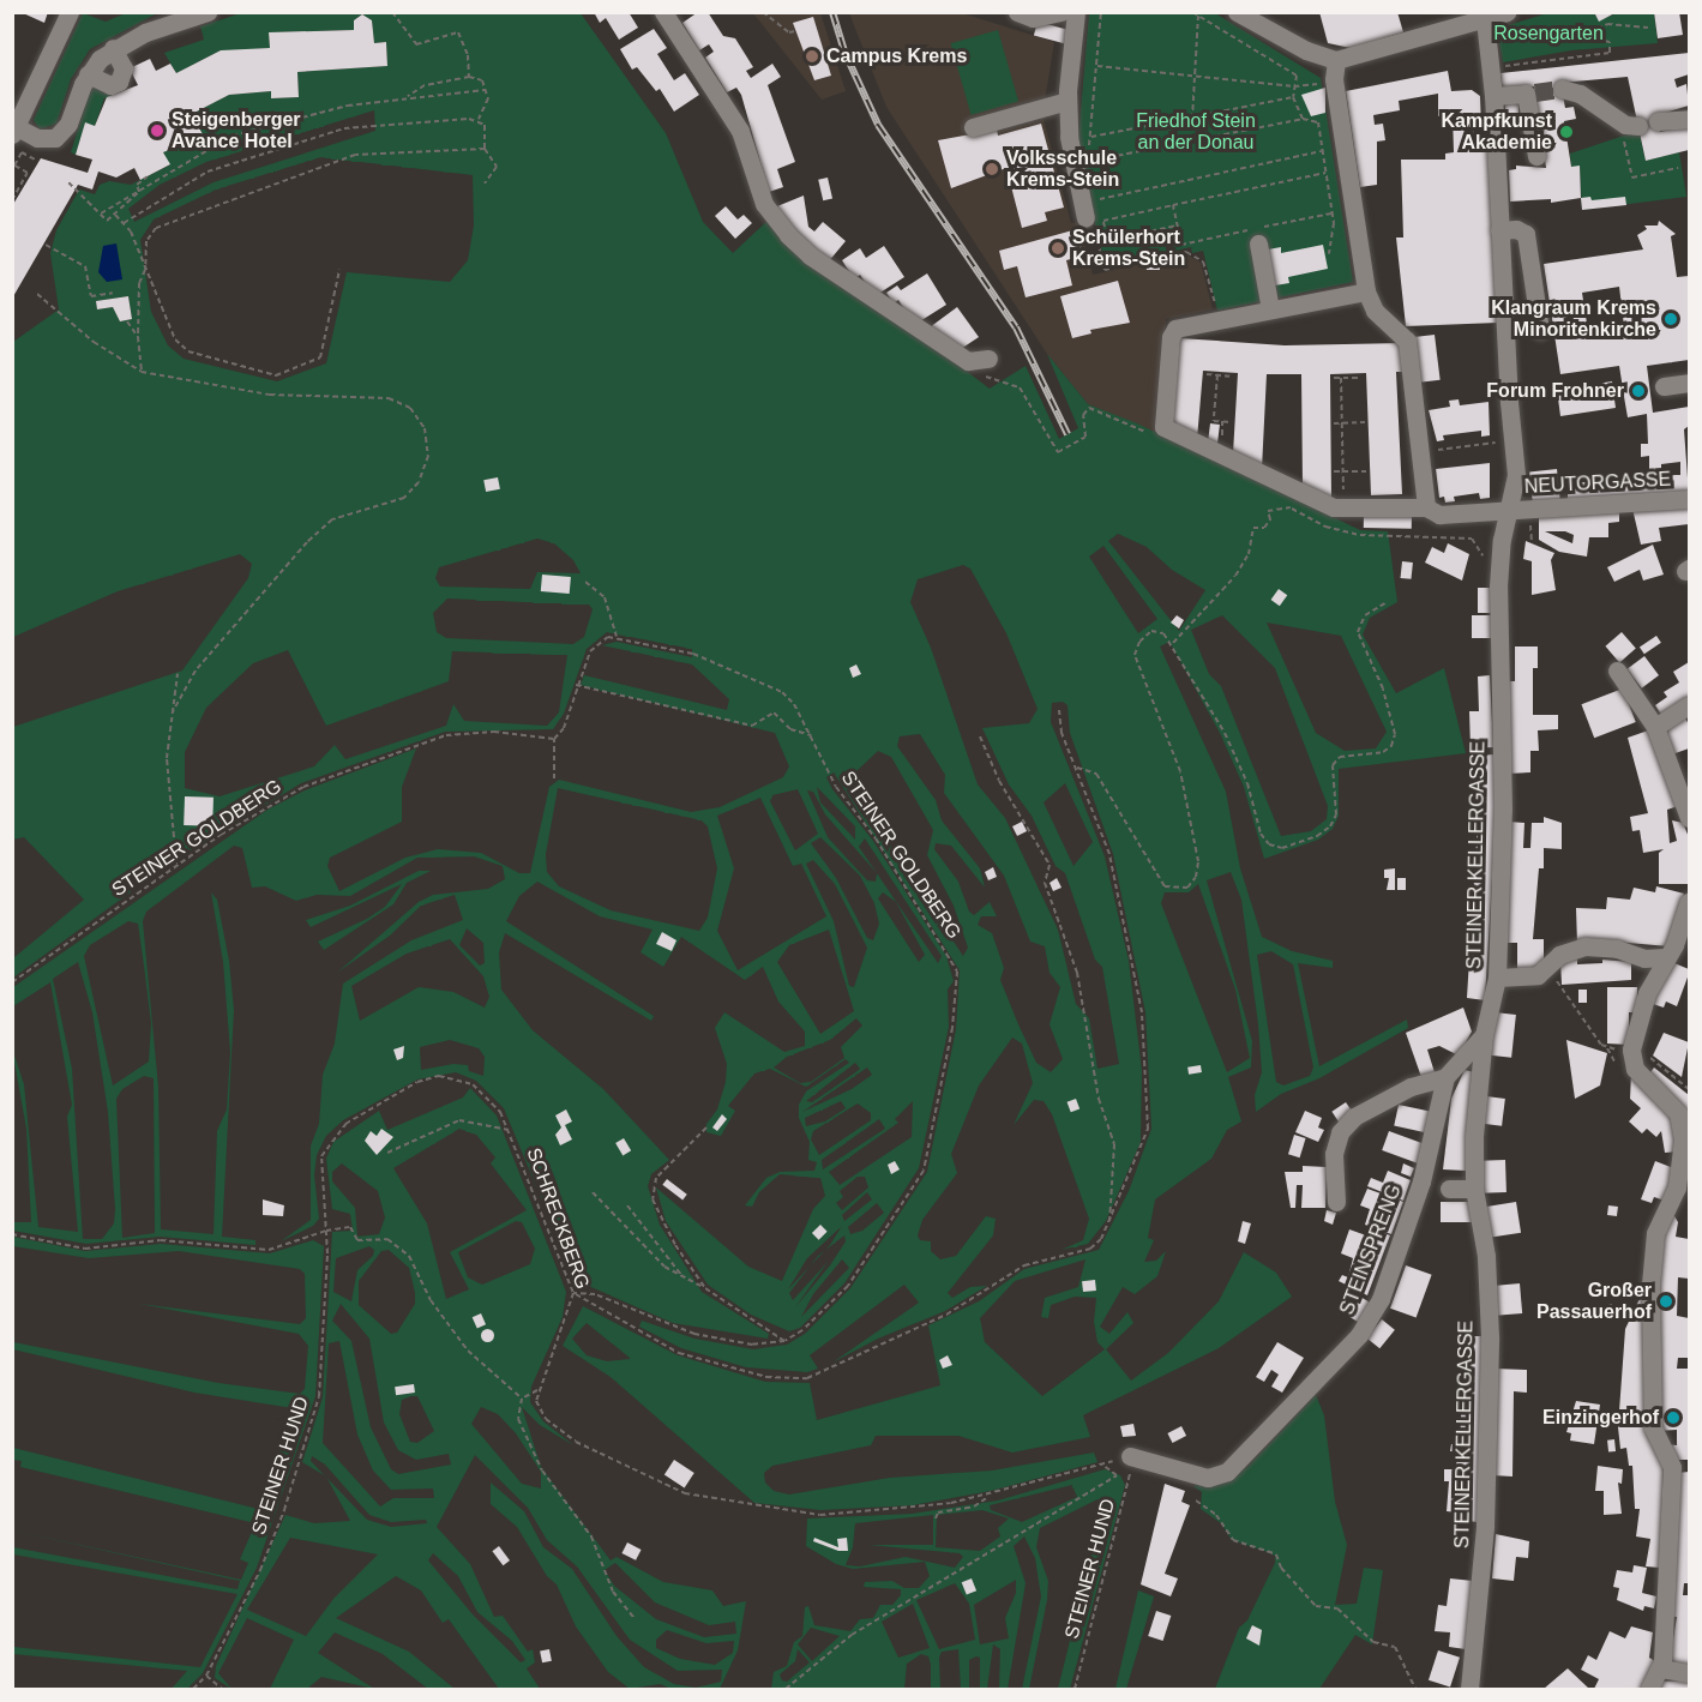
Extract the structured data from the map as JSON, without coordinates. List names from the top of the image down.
{
  "streets": {
    "street": ["NEUTORGASSE", "STEINER KELLERGASSE", "STEINSPRENG"],
    "path": ["STEINER GOLDBERG", "SCHRECKBERG", "STEINER HUND"]
  },
  "crossings": [
    ["NEUTORGASSE", "STEINER KELLERGASSE"],
    ["STEINER KELLERGASSE", "STEINSPRENG"],
    ["SCHRECKBERG", "STEINER HUND"],
    ["STEINSPRENG", "STEINER HUND"]
  ],
  "parks": ["Rosengarten", "Friedhof Stein an der Donau"],
  "places": [
    "Campus Krems",
    "Steigenberger Avance Hotel",
    "Kampfkunst Akademie",
    "Volksschule Krems-Stein",
    "Schülerhort Krems-Stein",
    "Klangraum Krems Minoritenkirche",
    "Forum Frohner",
    "Großer Passauerhof",
    "Einzingerhof"
  ]
}
